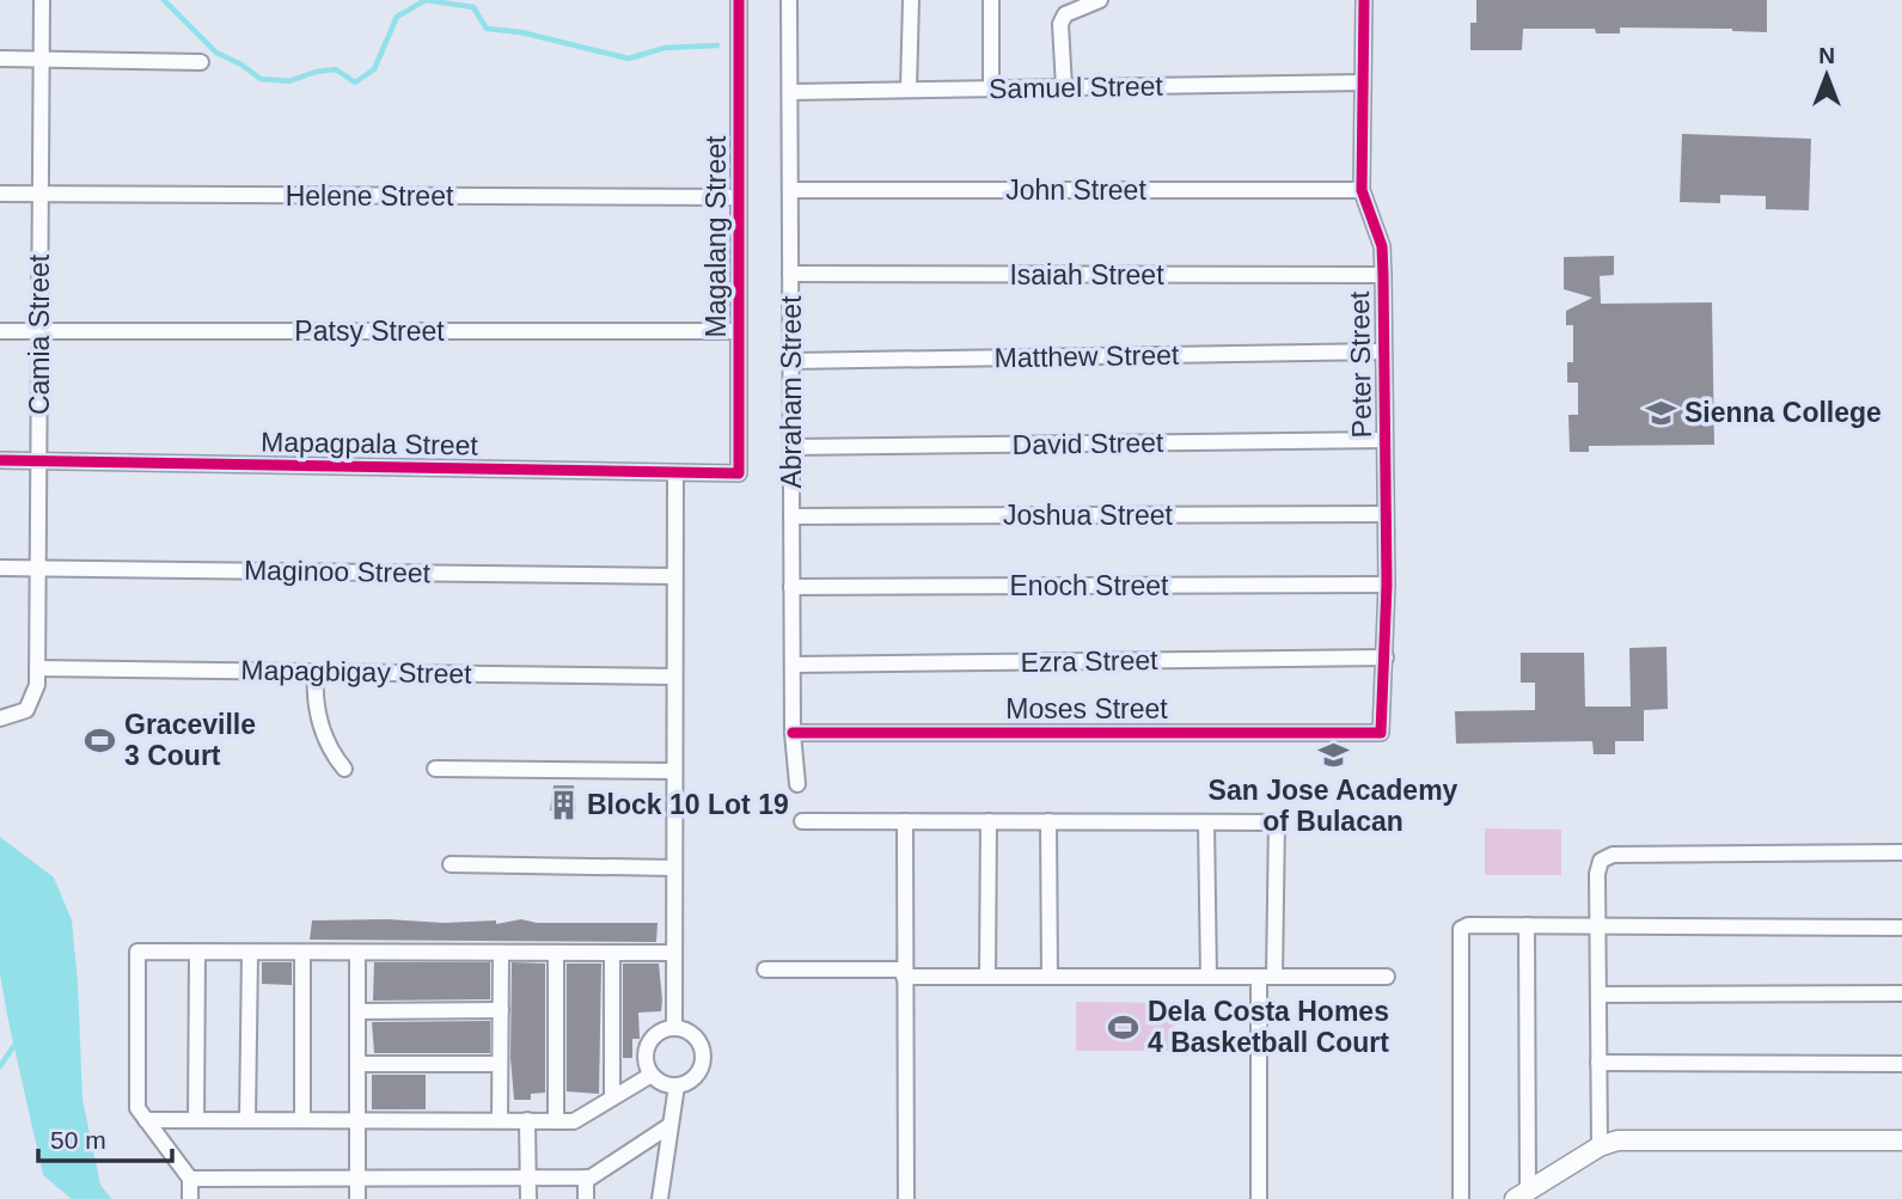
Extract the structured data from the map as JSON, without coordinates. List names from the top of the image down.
{
  "streets": {
    "street": [
      "Samuel Street",
      "John Street",
      "Helene Street",
      "Magalang Street",
      "Isaiah Street",
      "Patsy Street",
      "Camia Street",
      "Matthew Street",
      "Peter Street",
      "Abraham Street",
      "Mapagpala Street",
      "David Street",
      "Joshua Street",
      "Maginoo Street",
      "Enoch Street",
      "Ezra Street",
      "Mapagbigay Street",
      "Moses Street"
    ]
  },
  "crossings": [
    ["Samuel Street", "Peter Street"],
    ["Samuel Street", "Abraham Street"],
    ["John Street", "Peter Street"],
    ["John Street", "Abraham Street"],
    ["Helene Street", "Magalang Street"],
    ["Helene Street", "Camia Street"],
    ["Magalang Street", "Patsy Street"],
    ["Magalang Street", "Mapagpala Street"],
    ["Isaiah Street", "Peter Street"],
    ["Isaiah Street", "Abraham Street"],
    ["Patsy Street", "Camia Street"],
    ["Camia Street", "Mapagpala Street"],
    ["Camia Street", "Maginoo Street"],
    ["Camia Street", "Mapagbigay Street"],
    ["Matthew Street", "Peter Street"],
    ["Matthew Street", "Abraham Street"],
    ["Peter Street", "David Street"],
    ["Peter Street", "Joshua Street"],
    ["Peter Street", "Enoch Street"],
    ["Peter Street", "Ezra Street"],
    ["Peter Street", "Moses Street"],
    ["Abraham Street", "David Street"],
    ["Abraham Street", "Joshua Street"],
    ["Abraham Street", "Enoch Street"],
    ["Abraham Street", "Ezra Street"],
    ["Abraham Street", "Moses Street"]
  ],
  "places": {
    "school or university": ["Sienna College", "San Jose Academy of Bulacan"],
    "sports": ["Graceville 3 Court", "Dela Costa Homes 4 Basketball Court"],
    "building": ["Block 10 Lot 19"]
  },
  "scale_bar": "50 m",
  "north": "top"
}
